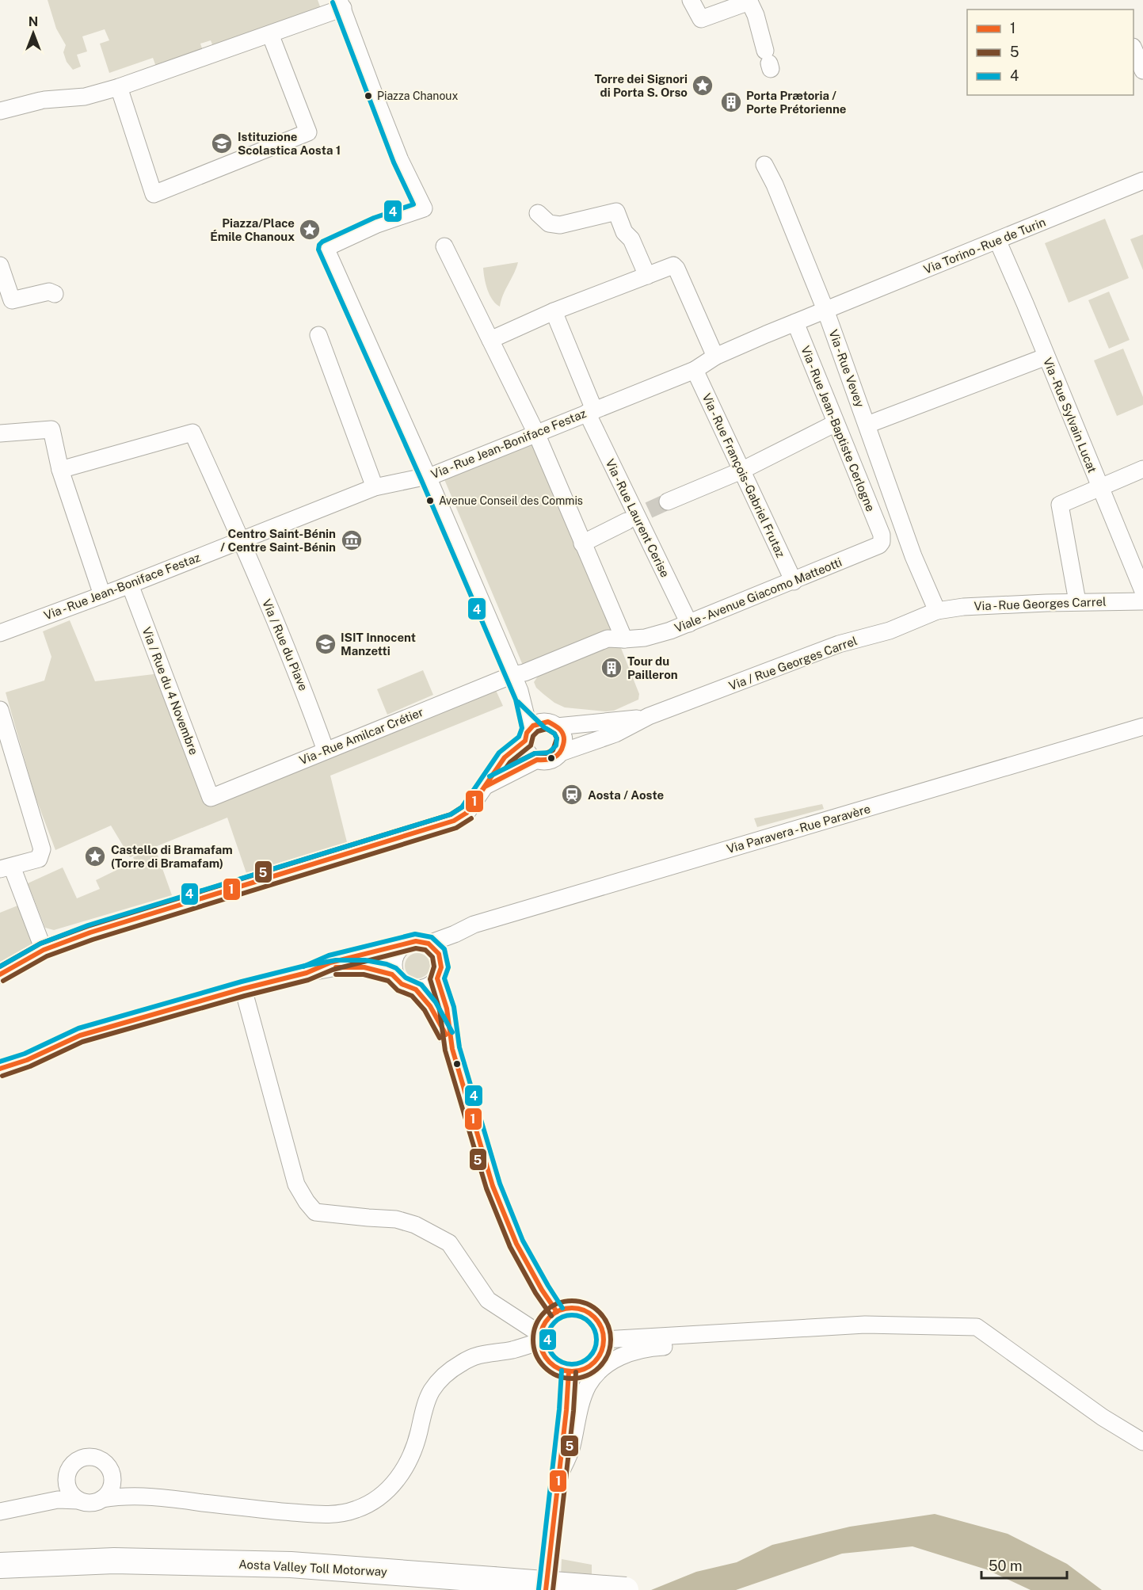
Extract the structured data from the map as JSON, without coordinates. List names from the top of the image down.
{
  "streets": {
    "highway": ["Aosta Valley Toll Motorway"],
    "street": [
      "Via Torino - Rue de Turin",
      "Via - Rue Vevey",
      "Via - Rue Sylvain Lucat",
      "Via - Rue Jean-Baptiste Cerlogne",
      "Via - Rue Jean-Boniface Festaz",
      "Via - Rue François-Gabriel Frutaz",
      "Via - Rue Laurent Cerise",
      "Viale - Avenue Giacomo Matteotti",
      "Via - Rue Georges Carrel",
      "Via / Rue du Piave",
      "Via / Rue Georges Carrel",
      "Via / Rue du 4 Novembre",
      "Via - Rue Amilcar Crétier",
      "Via Paravera - Rue Paravère"
    ]
  },
  "crossings": [
    ["Via Torino - Rue de Turin", "Via - Rue Vevey"],
    ["Via Torino - Rue de Turin", "Via - Rue Sylvain Lucat"],
    ["Via Torino - Rue de Turin", "Via - Rue Jean-Boniface Festaz"],
    ["Via - Rue Vevey", "Via - Rue Jean-Boniface Festaz"],
    ["Via - Rue Vevey", "Via - Rue Georges Carrel"],
    ["Via - Rue Vevey", "Via / Rue Georges Carrel"],
    ["Via - Rue Jean-Baptiste Cerlogne", "Via - Rue Jean-Boniface Festaz"],
    ["Via - Rue Jean-Baptiste Cerlogne", "Viale - Avenue Giacomo Matteotti"],
    ["Via - Rue Jean-Boniface Festaz", "Via - Rue François-Gabriel Frutaz"],
    ["Via - Rue Jean-Boniface Festaz", "Via - Rue Laurent Cerise"],
    ["Via - Rue Jean-Boniface Festaz", "Via / Rue du Piave"],
    ["Via - Rue Jean-Boniface Festaz", "Via / Rue du 4 Novembre"],
    ["Via - Rue François-Gabriel Frutaz", "Viale - Avenue Giacomo Matteotti"],
    ["Via - Rue Laurent Cerise", "Viale - Avenue Giacomo Matteotti"],
    ["Viale - Avenue Giacomo Matteotti", "Via - Rue Amilcar Crétier"],
    ["Via - Rue Georges Carrel", "Via / Rue Georges Carrel"],
    ["Via / Rue du Piave", "Via - Rue Amilcar Crétier"],
    ["Via / Rue du 4 Novembre", "Via - Rue Amilcar Crétier"]
  ],
  "places": {
    "place": ["Torre dei Signori di Porta S. Orso", "Piazza/Place Émile Chanoux", "Castello di Bramafam (Torre di Bramafam)"],
    "other": ["Piazza Chanoux", "Avenue Conseil des Commis"],
    "building": ["Porta Prætoria / Porte Prétorienne", "Tour du Pailleron"],
    "school or university": ["Istituzione Scolastica Aosta 1", "ISIT Innocent Manzetti"],
    "museum": ["Centro Saint-Bénin / Centre Saint-Bénin"],
    "station": ["Aosta / Aoste"]
  },
  "lines": ["transit line 4", "transit line 1", "transit line 5"],
  "legend": ["1", "5", "4"],
  "scale_bar": "50 m",
  "north": "top"
}
